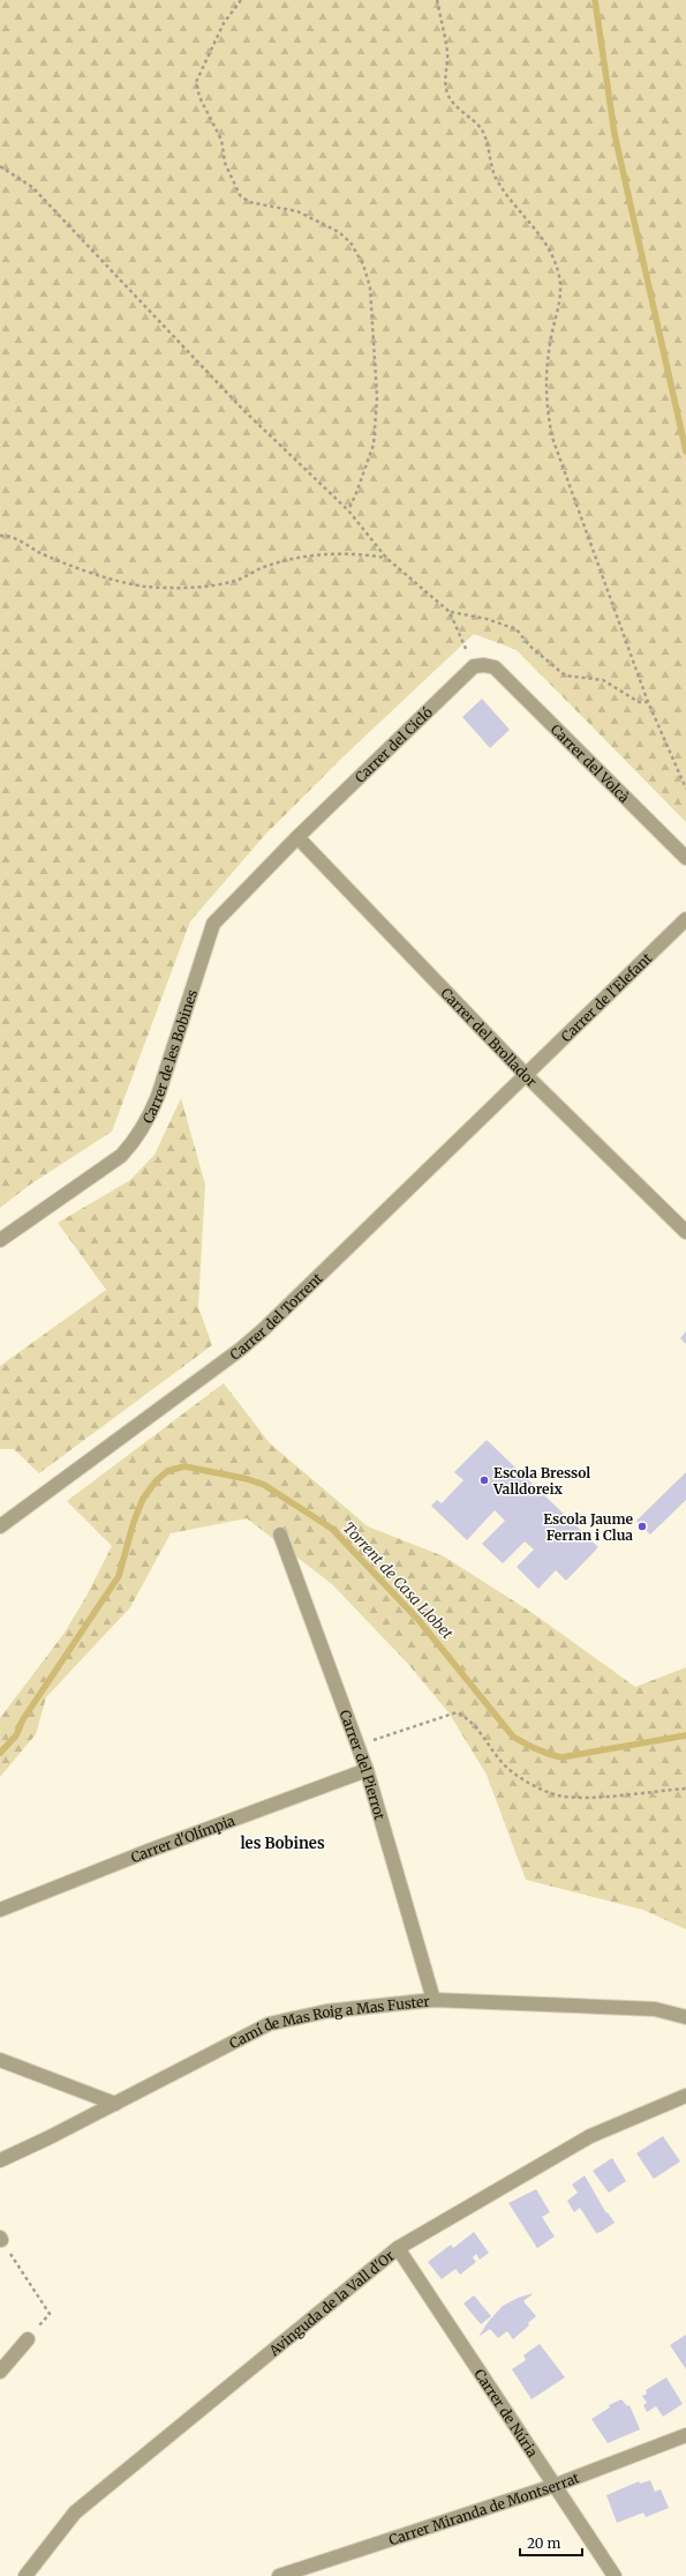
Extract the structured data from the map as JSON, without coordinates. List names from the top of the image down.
{
  "streets": {
    "street": [
      "Carrer del Cicló",
      "Carrer del Volcà",
      "Carrer de l'Elefant",
      "Carrer del Brollador",
      "Carrer de les Bobines",
      "Carrer del Torrent",
      "Carrer del Pierrot",
      "Carrer d'Olímpia",
      "Camí de Mas Roig a Mas Fuster",
      "Avinguda de la Vall d'Or",
      "Carrer de Núria",
      "Carrer Miranda de Montserrat"
    ]
  },
  "crossings": [
    ["Carrer del Cicló", "Carrer del Volcà"],
    ["Carrer del Cicló", "Carrer del Brollador"],
    ["Carrer del Cicló", "Carrer de les Bobines"],
    ["Carrer de l'Elefant", "Carrer del Brollador"],
    ["Carrer de l'Elefant", "Carrer del Torrent"],
    ["Carrer del Brollador", "Carrer de les Bobines"],
    ["Carrer del Brollador", "Carrer del Torrent"],
    ["Carrer del Pierrot", "Carrer d'Olímpia"],
    ["Carrer del Pierrot", "Camí de Mas Roig a Mas Fuster"],
    ["Avinguda de la Vall d'Or", "Carrer de Núria"],
    ["Carrer de Núria", "Carrer Miranda de Montserrat"]
  ],
  "districts": ["les Bobines"],
  "water": ["Torrent de Casa Llobet"],
  "places": ["Escola Bressol Valldoreix", "Escola Jaume Ferran i Clua"],
  "scale_bar": "20 m"
}
